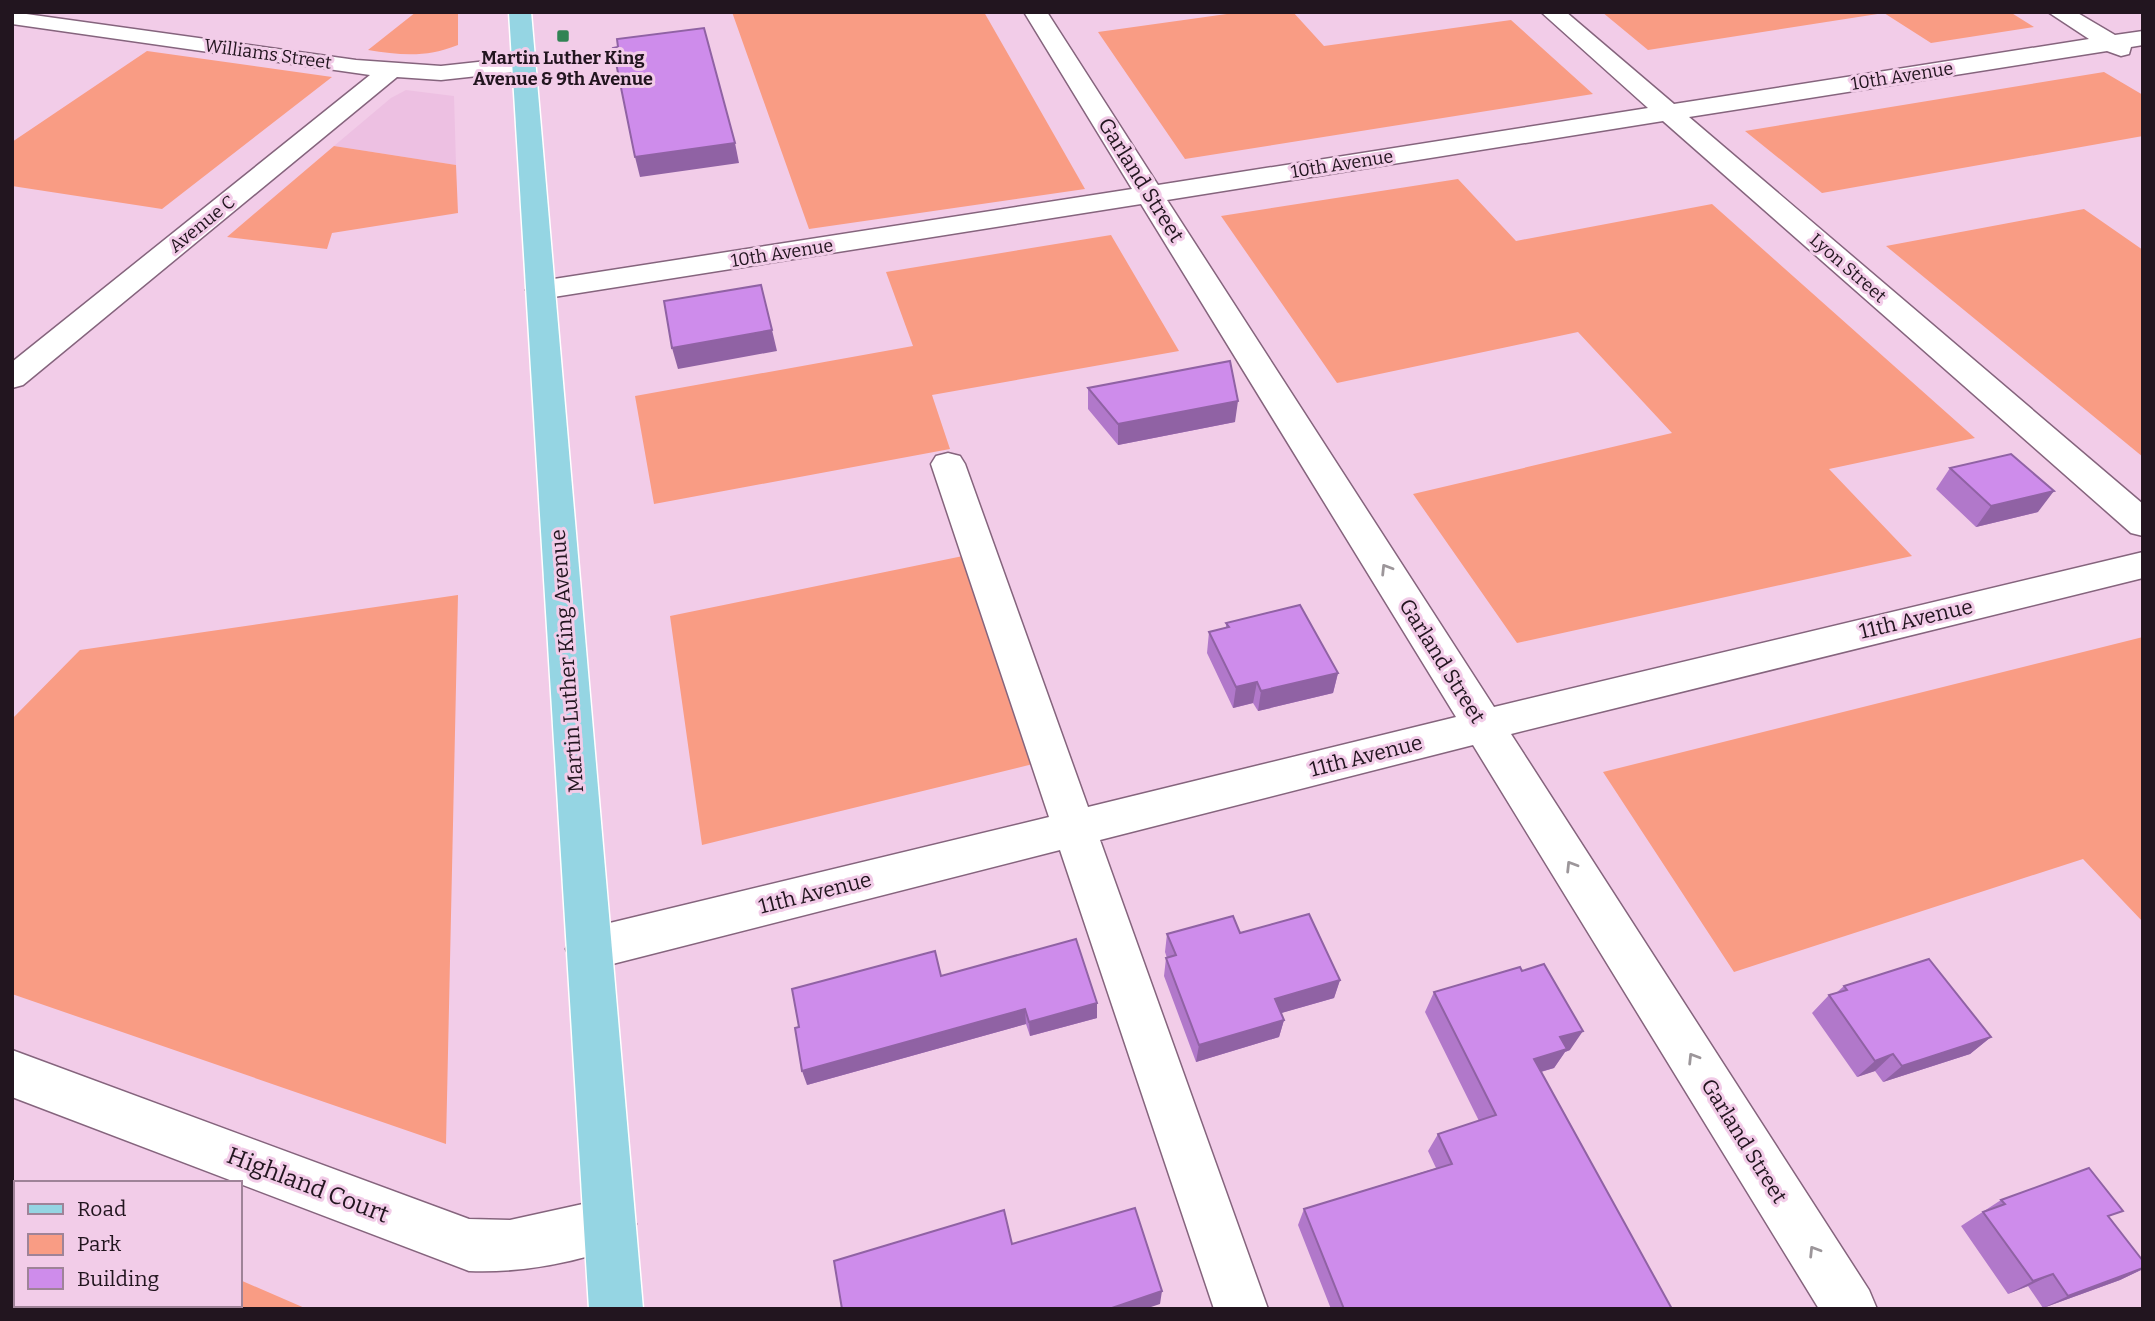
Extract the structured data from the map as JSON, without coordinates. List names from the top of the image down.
{
  "streets": {
    "main road": ["Martin Luther King Avenue"],
    "street": [
      "Williams Street",
      "10th Avenue",
      "Garland Street",
      "Avenue C",
      "Lyon Street",
      "11th Avenue",
      "Highland Court"
    ]
  },
  "crossings": [
    ["Williams Street", "Avenue C"],
    ["Williams Street", "Martin Luther King Avenue"],
    ["10th Avenue", "Garland Street"],
    ["10th Avenue", "Lyon Street"],
    ["10th Avenue", "Martin Luther King Avenue"],
    ["Garland Street", "11th Avenue"],
    ["11th Avenue", "Martin Luther King Avenue"],
    ["Martin Luther King Avenue", "Highland Court"]
  ],
  "one_way": ["Garland Street"],
  "places": {
    "transit": ["Martin Luther King Avenue & 9th Avenue"]
  },
  "legend": ["Road", "Park", "Building"]
}
